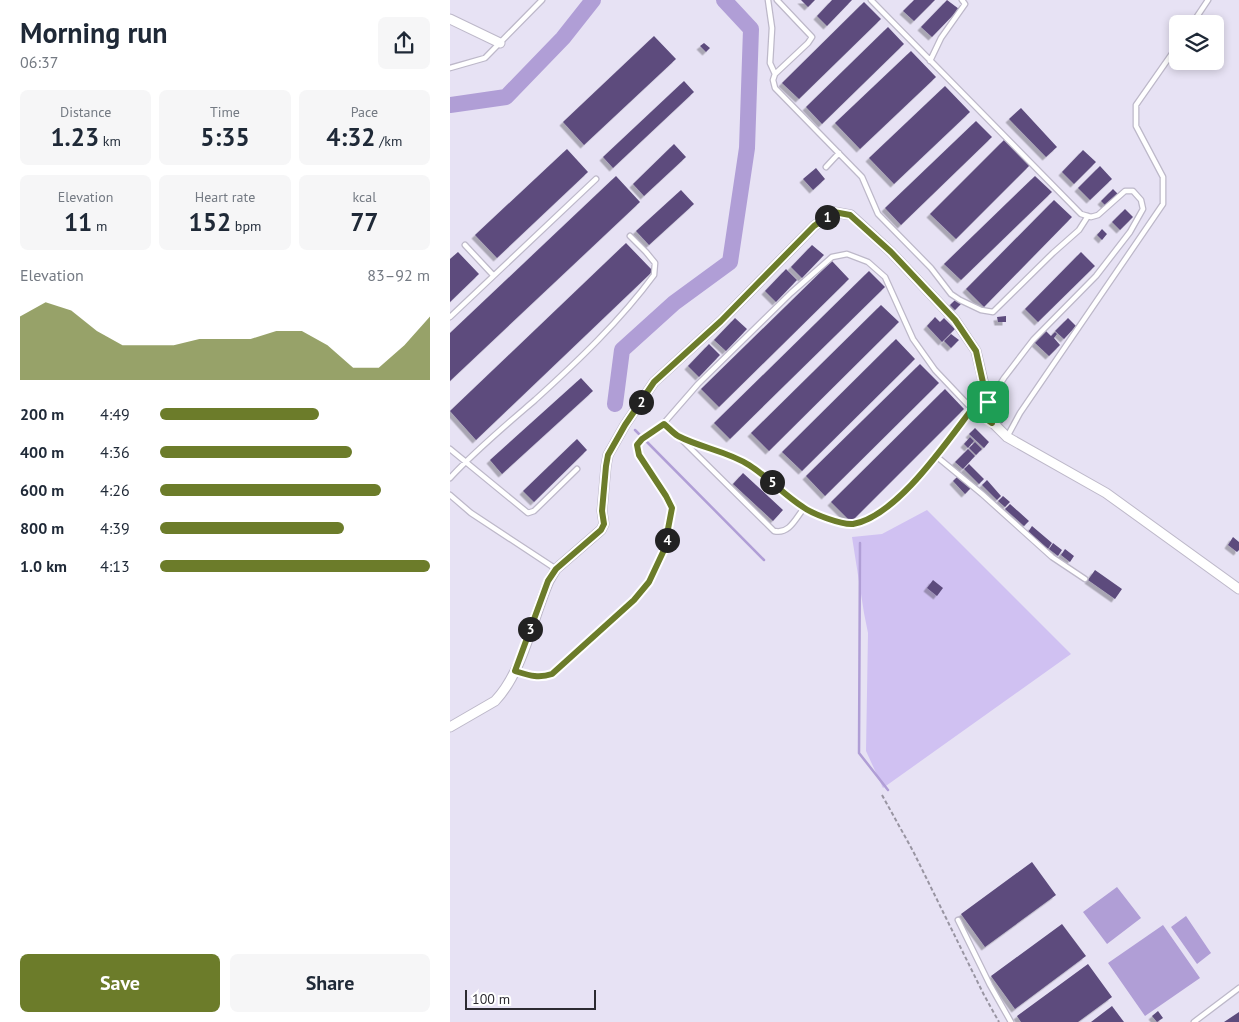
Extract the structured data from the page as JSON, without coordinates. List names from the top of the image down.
{
  "scale_bar": "100 m",
  "page": {
    "heading": ["Morning run", "06:37"],
    "stats": [
      ["Distance", "1.23 km"],
      ["Time", "5:35"],
      ["Pace", "4:32 /km"],
      ["Elevation", "11 m"],
      ["Heart rate", "152 bpm"],
      ["kcal", "77"]
    ],
    "pins": [
      "1",
      "2",
      "5",
      "4",
      "3"
    ],
    "chart": ["Elevation", "83–92 m"],
    "list": [
      {
        "name": "200 m",
        "note": "4:49"
      },
      {
        "name": "400 m",
        "note": "4:36"
      },
      {
        "name": "600 m",
        "note": "4:26"
      },
      {
        "name": "800 m",
        "note": "4:39"
      },
      {
        "name": "1.0 km",
        "note": "4:13"
      }
    ],
    "buttons": ["Save", "Share"],
    "scale": "100 m"
  }
}
